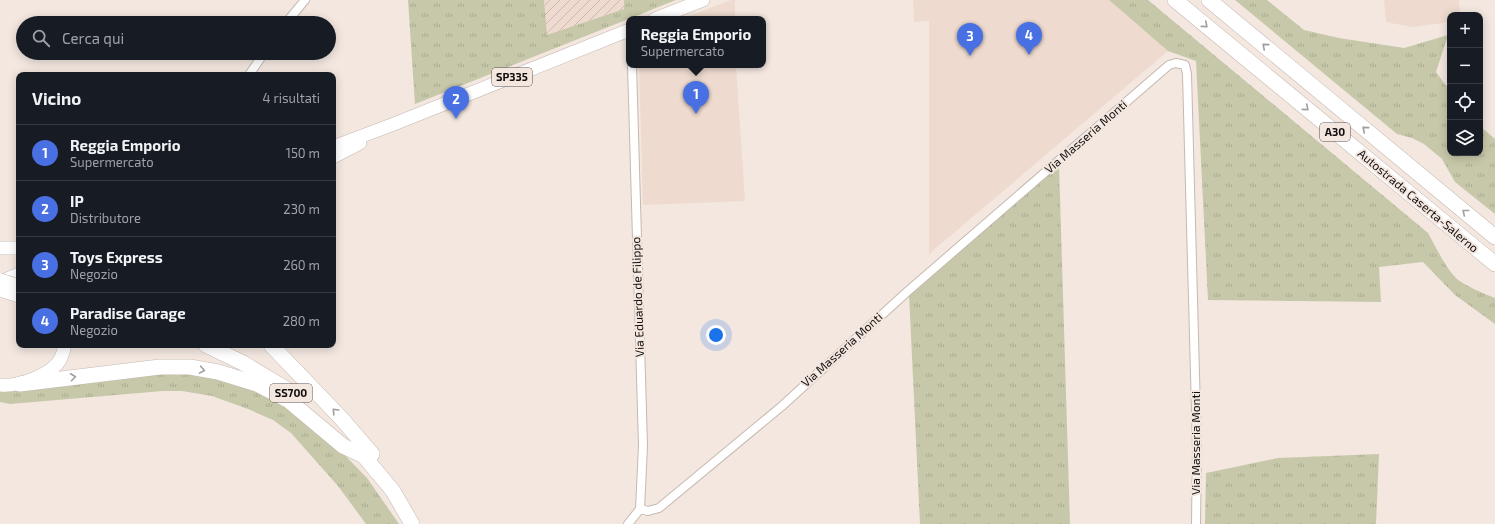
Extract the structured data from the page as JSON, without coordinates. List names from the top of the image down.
{
  "streets": {
    "highway": ["A30", "Autostrada Caserta-Salerno", "SS700"],
    "main road": ["SP335"],
    "street": ["Via Masseria Monti", "Via Eduardo de Filippo"]
  },
  "crossings": [
    ["Via Masseria Monti", "Via Eduardo de Filippo"]
  ],
  "page": {
    "map_buttons": ["+", "−"],
    "popup": ["Reggia Emporio", "Supermercato"],
    "search": "Cerca qui",
    "pins": [
      "4",
      "3",
      "1",
      "2"
    ],
    "heading": ["Vicino", "4 risultati"],
    "list": [
      {
        "mark": "1",
        "name": "Reggia Emporio",
        "note": "Supermercato",
        "value": "150 m"
      },
      {
        "mark": "2",
        "name": "IP",
        "note": "Distributore",
        "value": "230 m"
      },
      {
        "mark": "3",
        "name": "Toys Express",
        "note": "Negozio",
        "value": "260 m"
      },
      {
        "mark": "4",
        "name": "Paradise Garage",
        "note": "Negozio",
        "value": "280 m"
      }
    ]
  }
}
